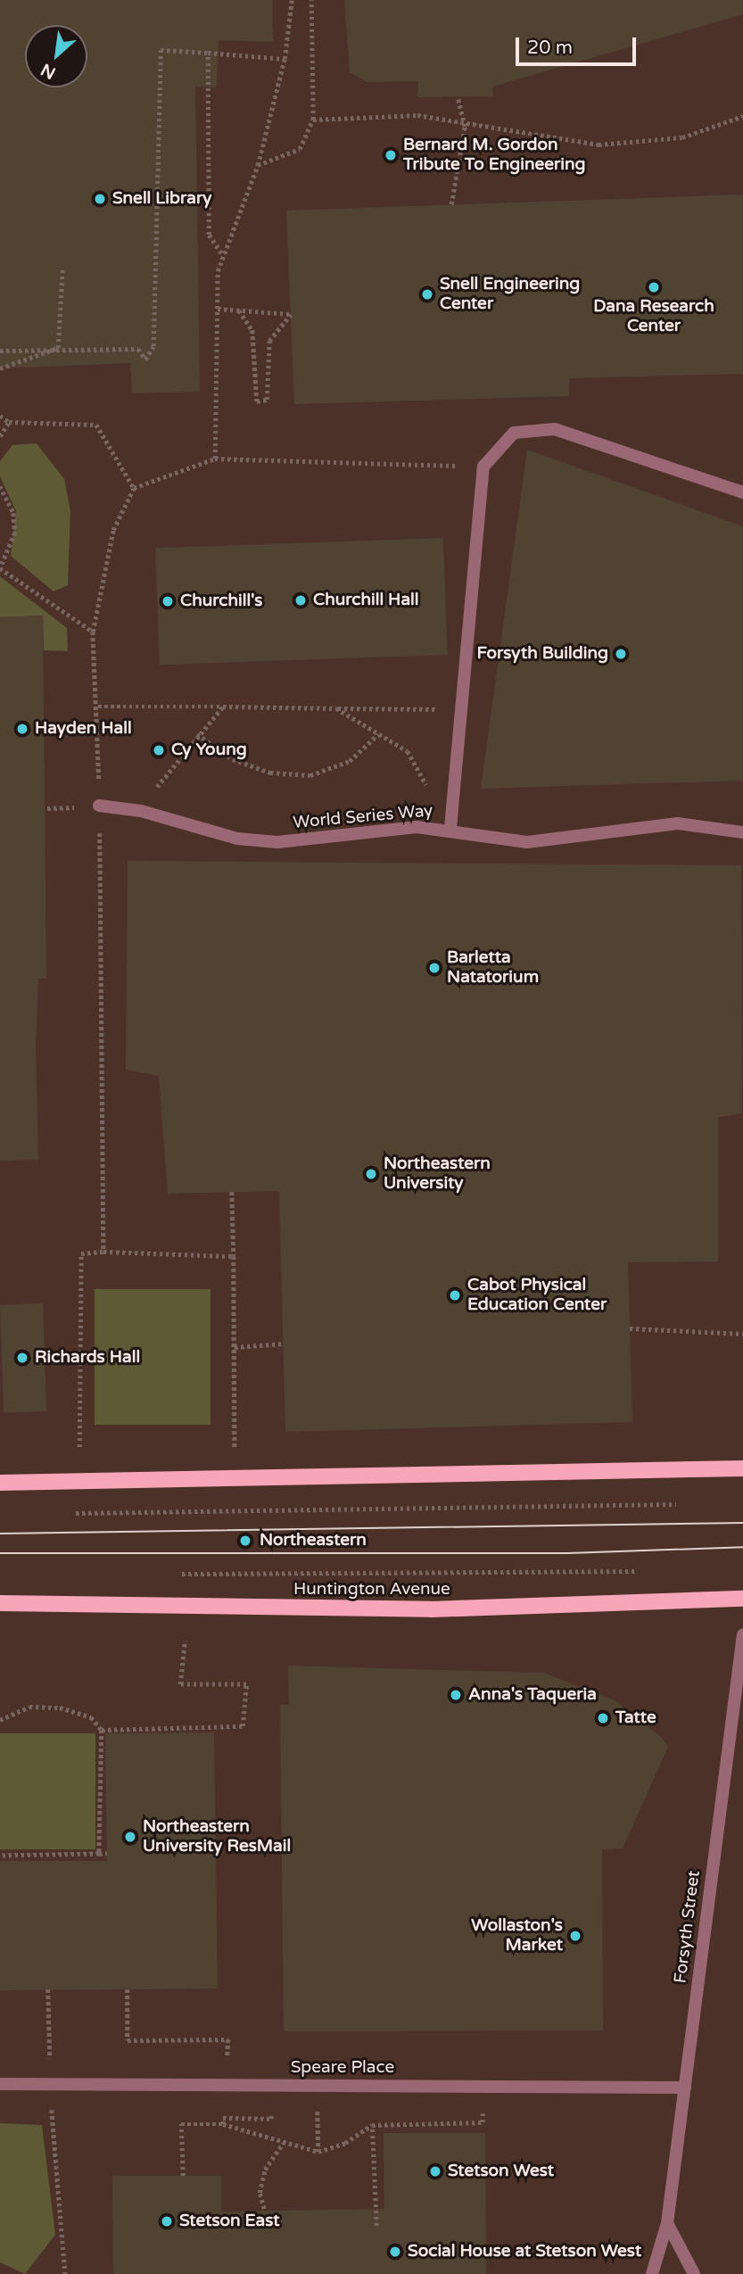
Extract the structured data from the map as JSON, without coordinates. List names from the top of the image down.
{
  "streets": {
    "main road": ["Huntington Avenue"],
    "street": ["World Series Way", "Forsyth Street", "Speare Place"]
  },
  "crossings": [
    ["Forsyth Street", "Speare Place"]
  ],
  "places": [
    "Bernard M. Gordon Tribute To Engineering",
    "Snell Library",
    "Dana Research Center",
    "Snell Engineering Center",
    "Churchill Hall",
    "Churchill's",
    "Forsyth Building",
    "Hayden Hall",
    "Cy Young",
    "Barletta Natatorium",
    "Northeastern University",
    "Cabot Physical Education Center",
    "Richards Hall",
    "Northeastern",
    "Anna's Taqueria",
    "Tatte",
    "Northeastern University ResMail",
    "Wollaston's Market",
    "Stetson West",
    "Stetson East",
    "Social House at Stetson West"
  ],
  "scale_bar": "20 m",
  "north": "bottom left"
}
